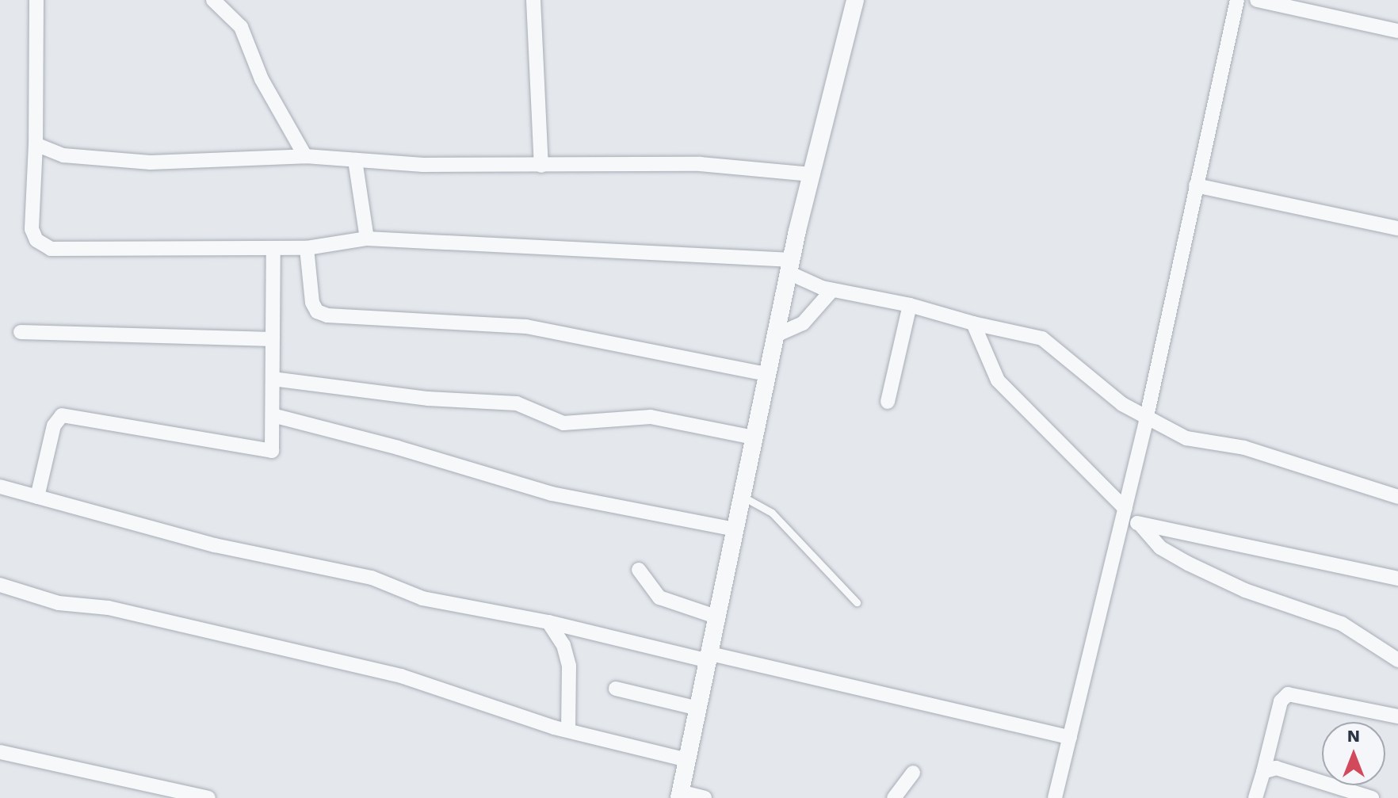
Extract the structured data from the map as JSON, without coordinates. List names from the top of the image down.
{
  "north": "top"
}
